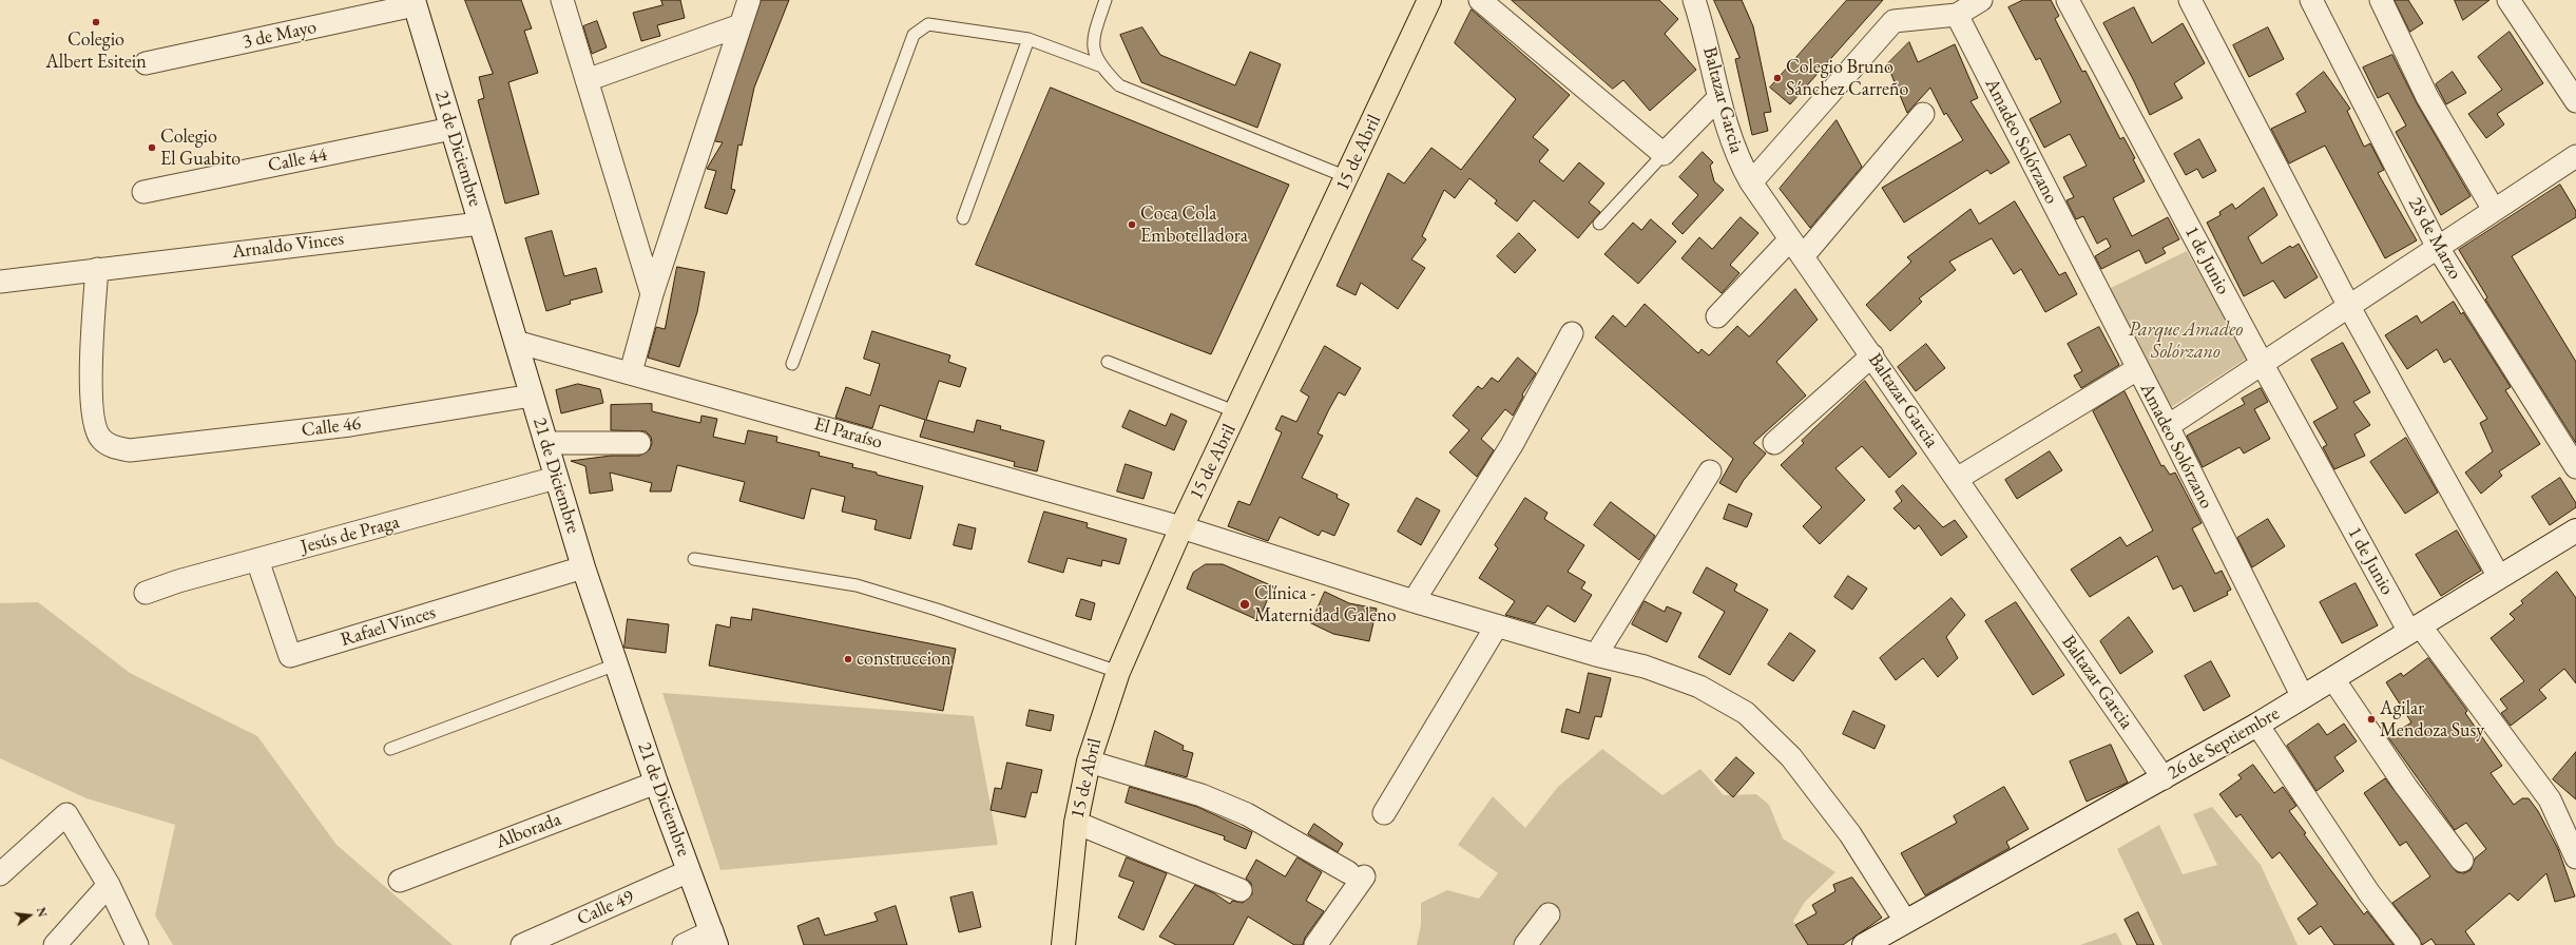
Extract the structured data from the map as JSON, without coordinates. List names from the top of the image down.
{
  "streets": {
    "main road": ["15 de Abril"],
    "street": [
      "3 de Mayo",
      "Baltazar Garcia",
      "Amadeo Solórzano",
      "21 de Diciembre",
      "Calle 44",
      "28 de Marzo",
      "Arnaldo Vinces",
      "1 de Junio",
      "Calle 46",
      "El Paraíso",
      "Jesús de Praga",
      "Rafael Vinces",
      "26 de Septiembre",
      "Alborada",
      "Calle 49"
    ]
  },
  "crossings": [
    ["3 de Mayo", "21 de Diciembre"],
    ["Baltazar Garcia", "26 de Septiembre"],
    ["Amadeo Solórzano", "26 de Septiembre"],
    ["21 de Diciembre", "Calle 44"],
    ["21 de Diciembre", "Arnaldo Vinces"],
    ["21 de Diciembre", "Calle 46"],
    ["21 de Diciembre", "El Paraíso"],
    ["21 de Diciembre", "Jesús de Praga"],
    ["21 de Diciembre", "Rafael Vinces"],
    ["21 de Diciembre", "Alborada"],
    ["21 de Diciembre", "Calle 49"],
    ["15 de Abril", "El Paraíso"],
    ["Arnaldo Vinces", "Calle 46"],
    ["1 de Junio", "26 de Septiembre"],
    ["El Paraíso", "26 de Septiembre"],
    ["Jesús de Praga", "Rafael Vinces"]
  ],
  "parks": ["Parque Amadeo Solórzano"],
  "places": [
    "Colegio Albert Esitein",
    "Colegio Bruno Sánchez Carreño",
    "Colegio El Guabito",
    "Coca Cola Embotelladora",
    "Clínica - Maternidad Galeno",
    "construccion",
    "Agilar Mendoza Susy"
  ],
  "north": "right"
}
